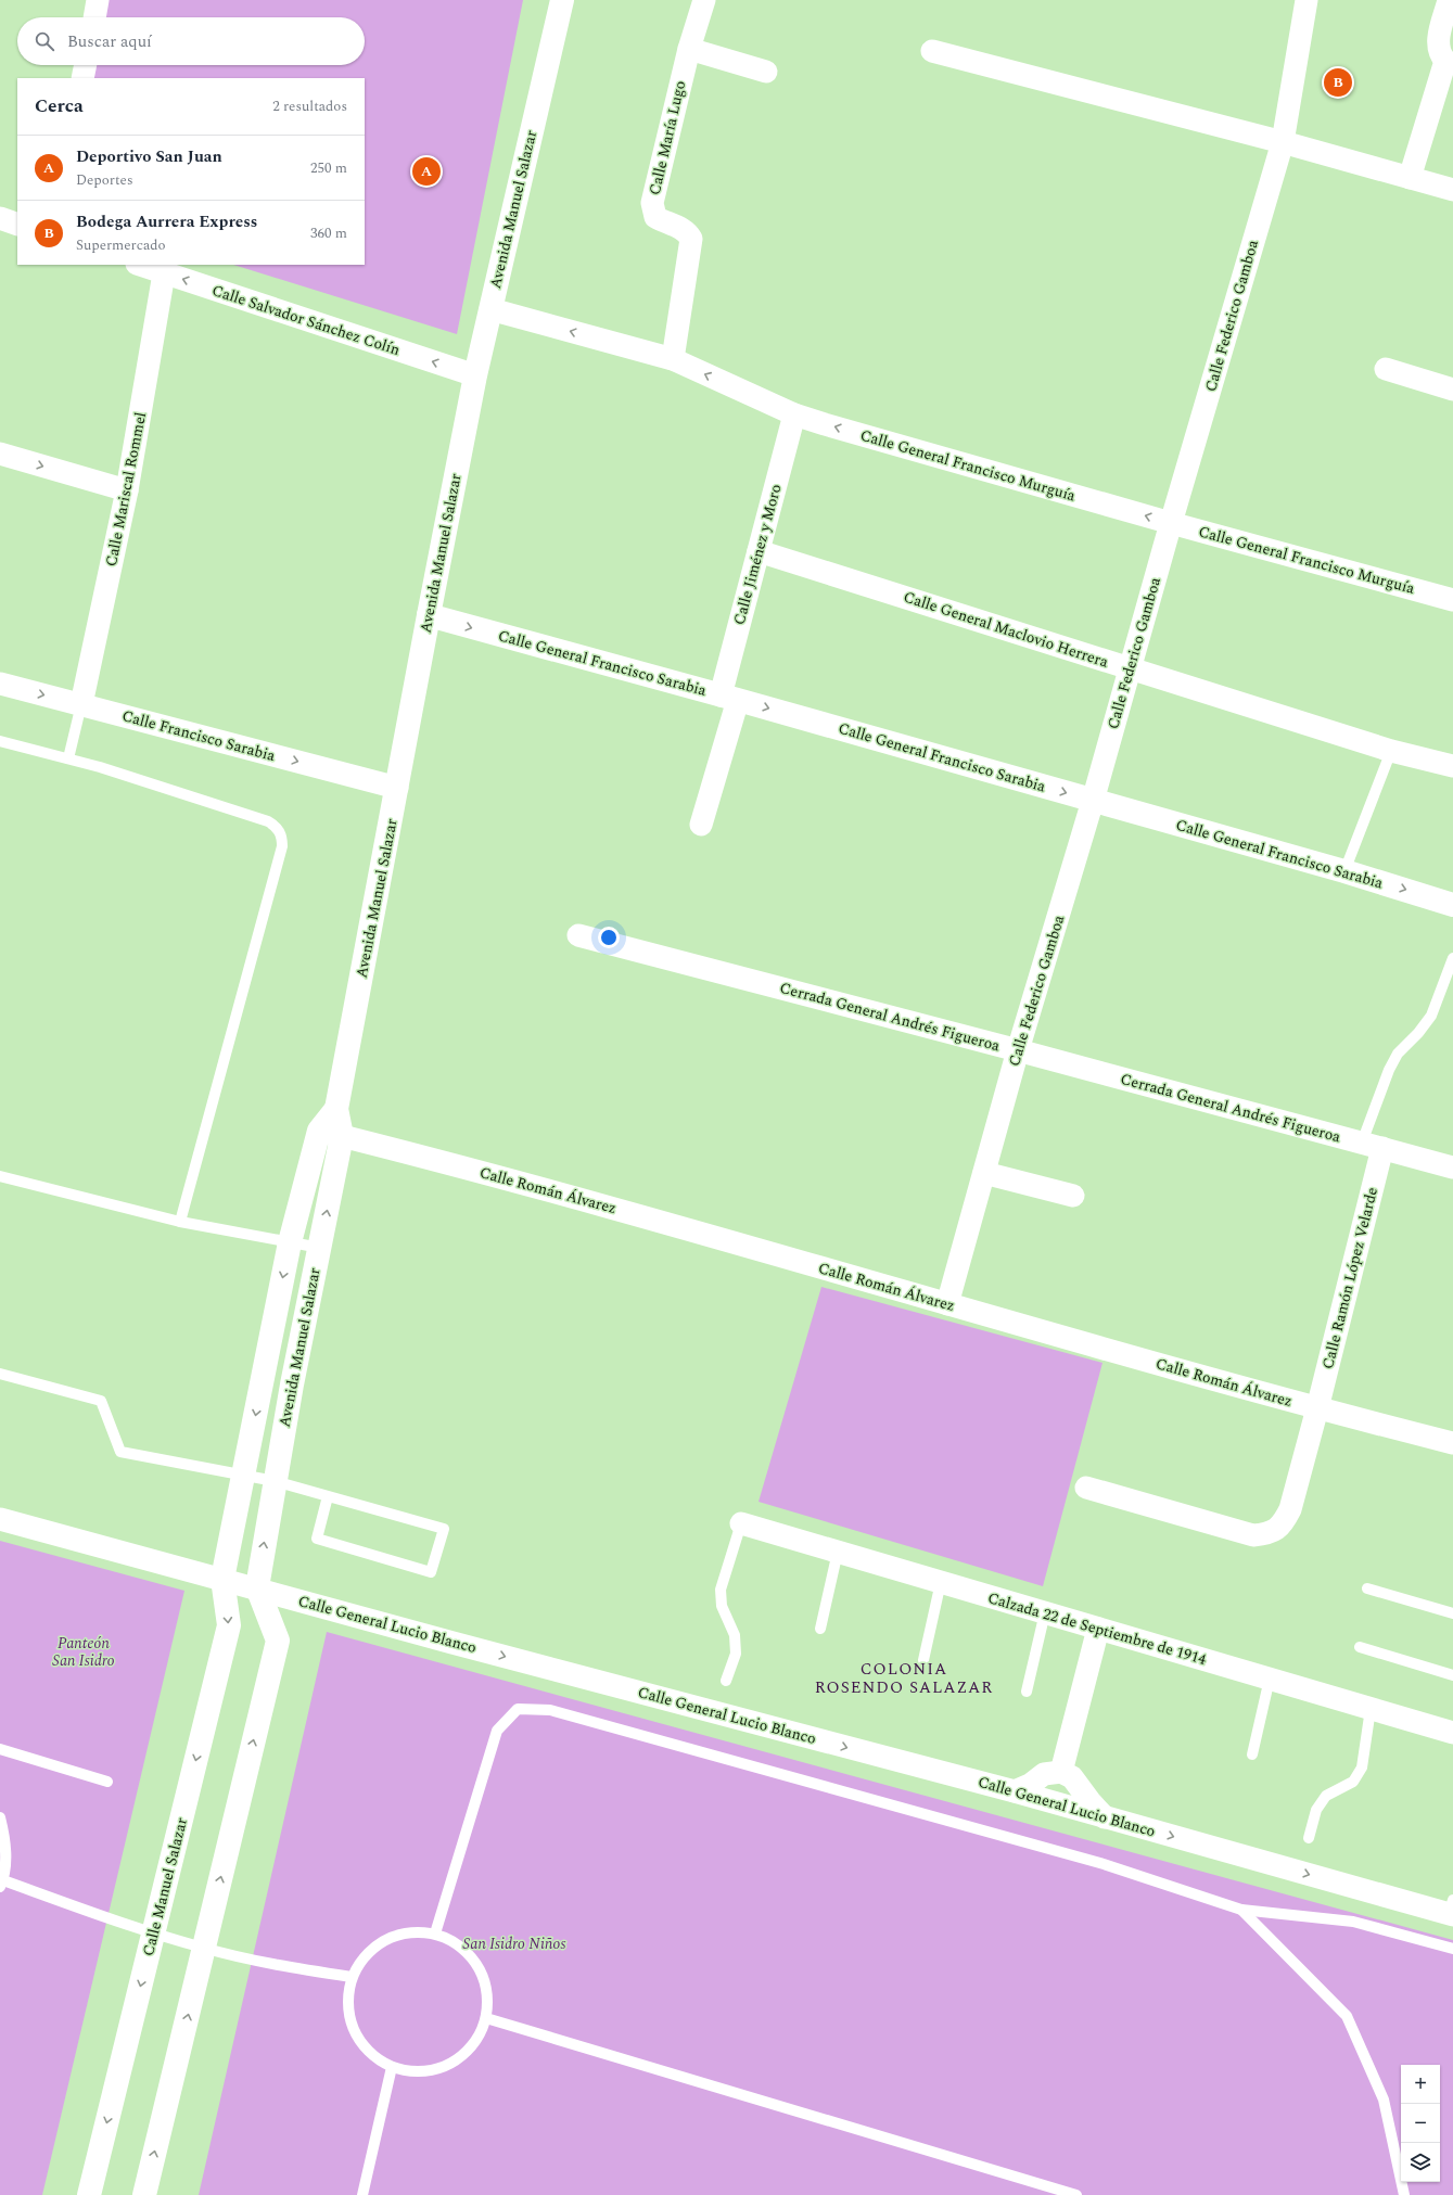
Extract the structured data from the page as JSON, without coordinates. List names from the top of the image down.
{
  "streets": {
    "street": [
      "Calle María Lugo",
      "Avenida Manuel Salazar",
      "Calle Federico Gamboa",
      "Calle Salvador Sánchez Colín",
      "Calle General Francisco Murguía",
      "Calle Mariscal Rommel",
      "Calle Jiménez y Moro",
      "Calle General Maclovio Herrera",
      "Calle General Francisco Sarabia",
      "Calle Francisco Sarabia",
      "Cerrada General Andrés Figueroa",
      "Calle Román Álvarez",
      "Calle Ramón López Velarde",
      "Calle General Lucio Blanco",
      "Calzada 22 de Septiembre de 1914",
      "Calle Manuel Salazar"
    ]
  },
  "crossings": [
    ["Calle María Lugo", "Calle General Francisco Murguía"],
    ["Avenida Manuel Salazar", "Calle Salvador Sánchez Colín"],
    ["Avenida Manuel Salazar", "Calle General Francisco Murguía"],
    ["Avenida Manuel Salazar", "Calle General Francisco Sarabia"],
    ["Avenida Manuel Salazar", "Calle Francisco Sarabia"],
    ["Avenida Manuel Salazar", "Calle Román Álvarez"],
    ["Avenida Manuel Salazar", "Calle General Lucio Blanco"],
    ["Avenida Manuel Salazar", "Calle Manuel Salazar"],
    ["Calle Federico Gamboa", "Calle General Francisco Murguía"],
    ["Calle Federico Gamboa", "Calle General Maclovio Herrera"],
    ["Calle Federico Gamboa", "Calle General Francisco Sarabia"],
    ["Calle Federico Gamboa", "Cerrada General Andrés Figueroa"],
    ["Calle Federico Gamboa", "Calle Román Álvarez"],
    ["Calle Salvador Sánchez Colín", "Calle Mariscal Rommel"],
    ["Calle General Francisco Murguía", "Calle Jiménez y Moro"],
    ["Calle Mariscal Rommel", "Calle Francisco Sarabia"],
    ["Calle Jiménez y Moro", "Calle General Maclovio Herrera"],
    ["Calle Jiménez y Moro", "Calle General Francisco Sarabia"],
    ["Cerrada General Andrés Figueroa", "Calle Ramón López Velarde"],
    ["Calle Román Álvarez", "Calle Ramón López Velarde"],
    ["Calle General Lucio Blanco", "Calle Manuel Salazar"]
  ],
  "one_way": [
    "Calle Salvador Sánchez Colín",
    "Calle General Francisco Murguía",
    "Calle General Francisco Sarabia",
    "Calle Francisco Sarabia",
    "Calle General Lucio Blanco"
  ],
  "districts": ["COLONIA ROSENDO SALAZAR"],
  "parks": ["Panteón San Isidro", "San Isidro Niños"],
  "page": {
    "search": "Buscar aquí",
    "pins": ["B", "A"],
    "heading": ["Cerca", "2 resultados"],
    "list": [
      {
        "mark": "A",
        "name": "Deportivo San Juan",
        "note": "Deportes",
        "value": "250 m"
      },
      {
        "mark": "B",
        "name": "Bodega Aurrera Express",
        "note": "Supermercado",
        "value": "360 m"
      }
    ],
    "map_buttons": ["+", "−"]
  }
}
